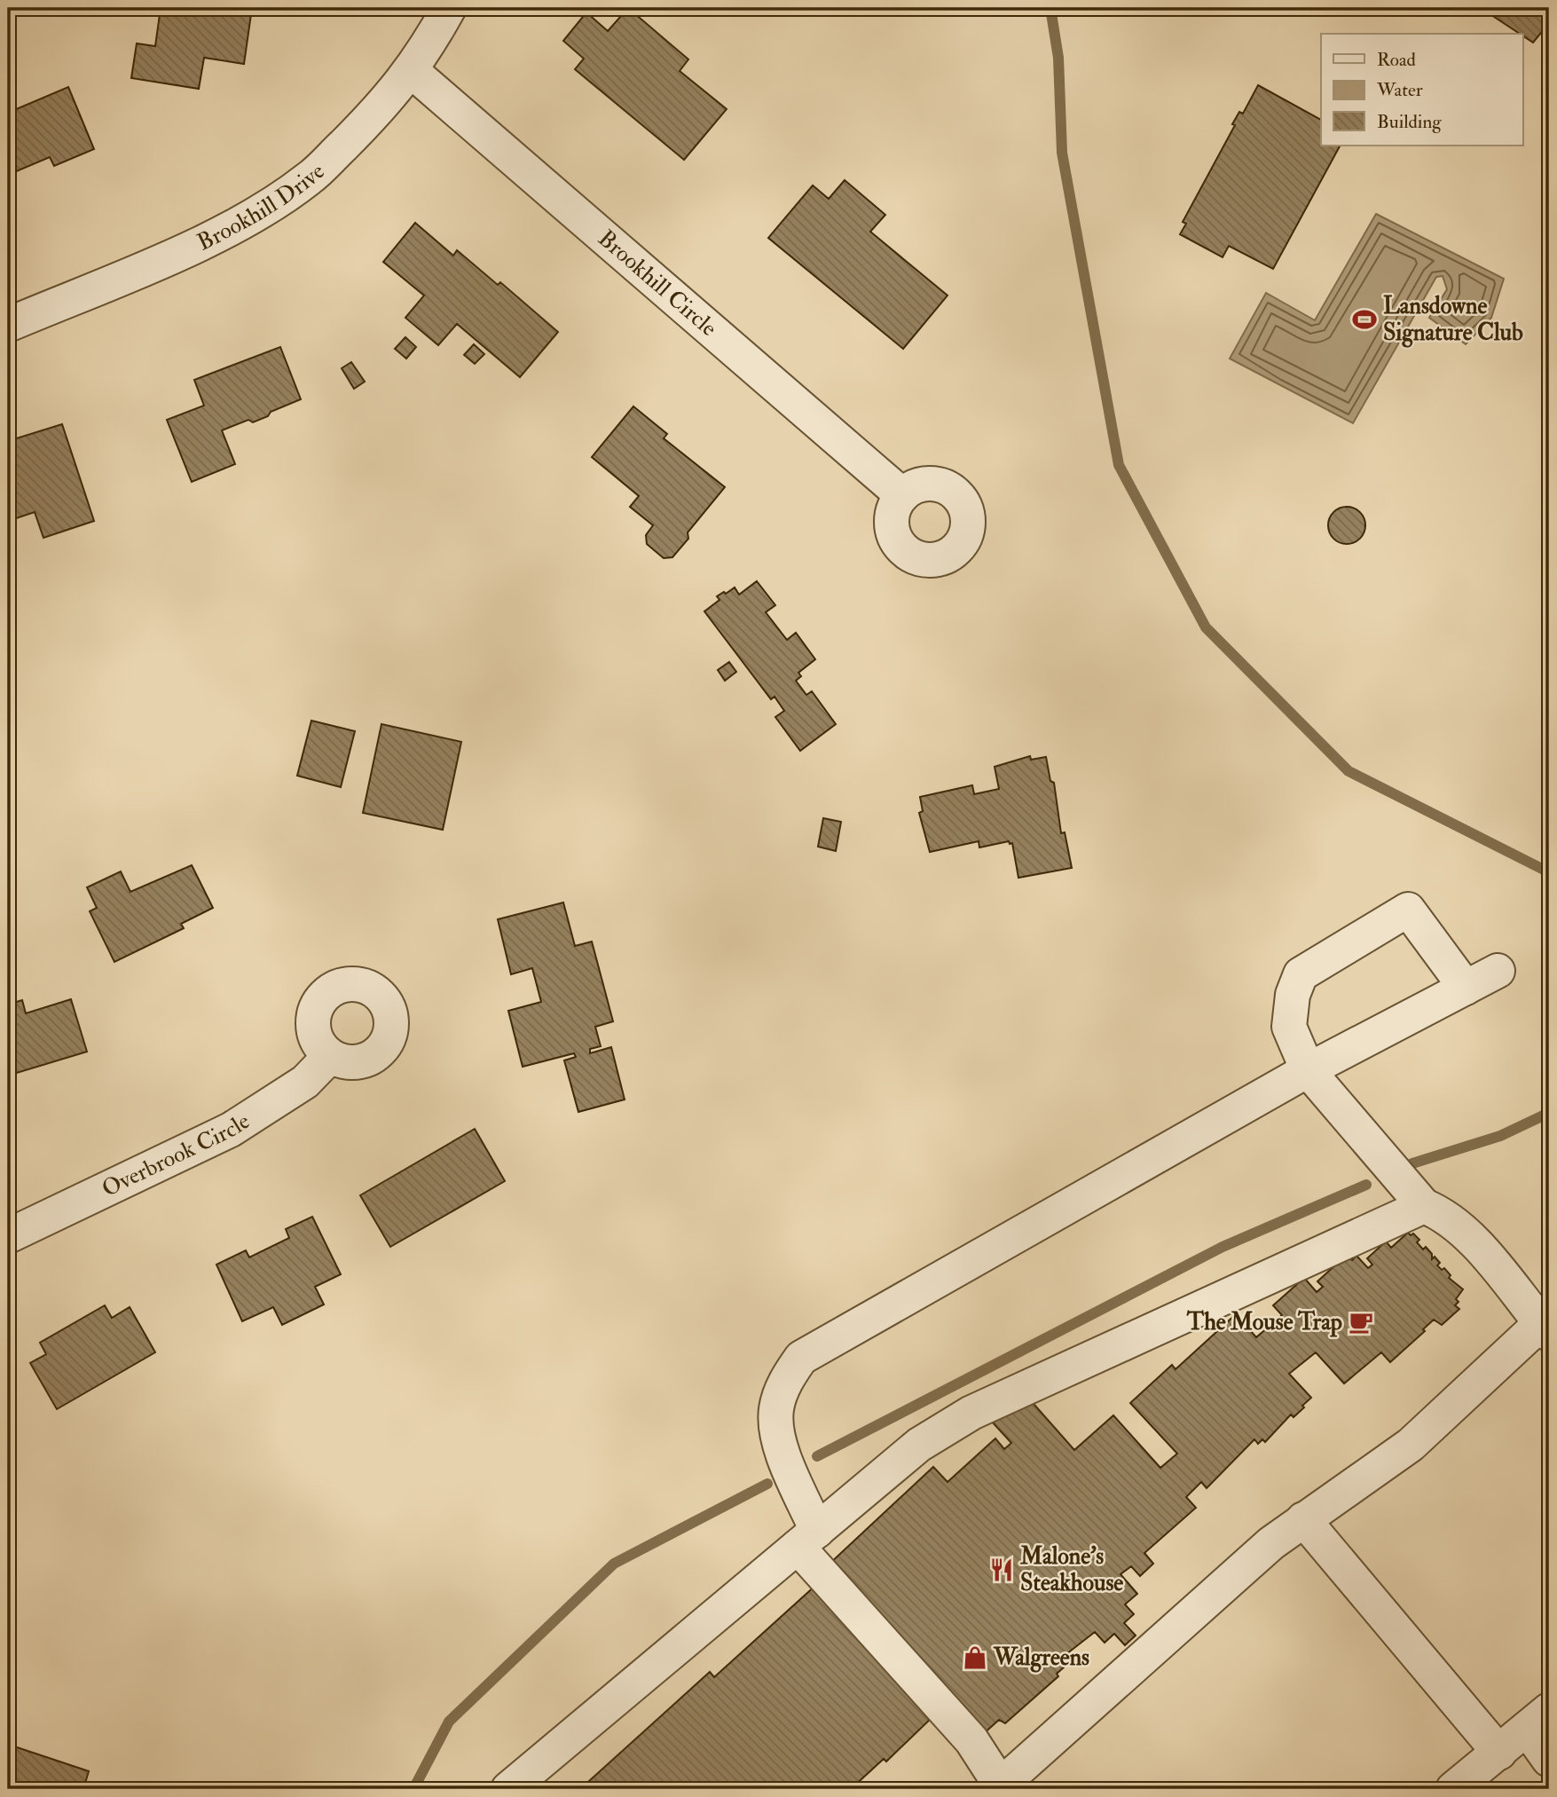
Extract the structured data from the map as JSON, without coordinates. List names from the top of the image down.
{
  "streets": {
    "street": ["Brookhill Drive", "Brookhill Circle", "Overbrook Circle"]
  },
  "crossings": [
    ["Brookhill Drive", "Brookhill Circle"]
  ],
  "places": {
    "sports": ["Lansdowne Signature Club"],
    "cafe": ["The Mouse Trap"],
    "restaurant": ["Malone's Steakhouse"],
    "shop": ["Walgreens"]
  },
  "legend": ["Road", "Water", "Building"]
}
